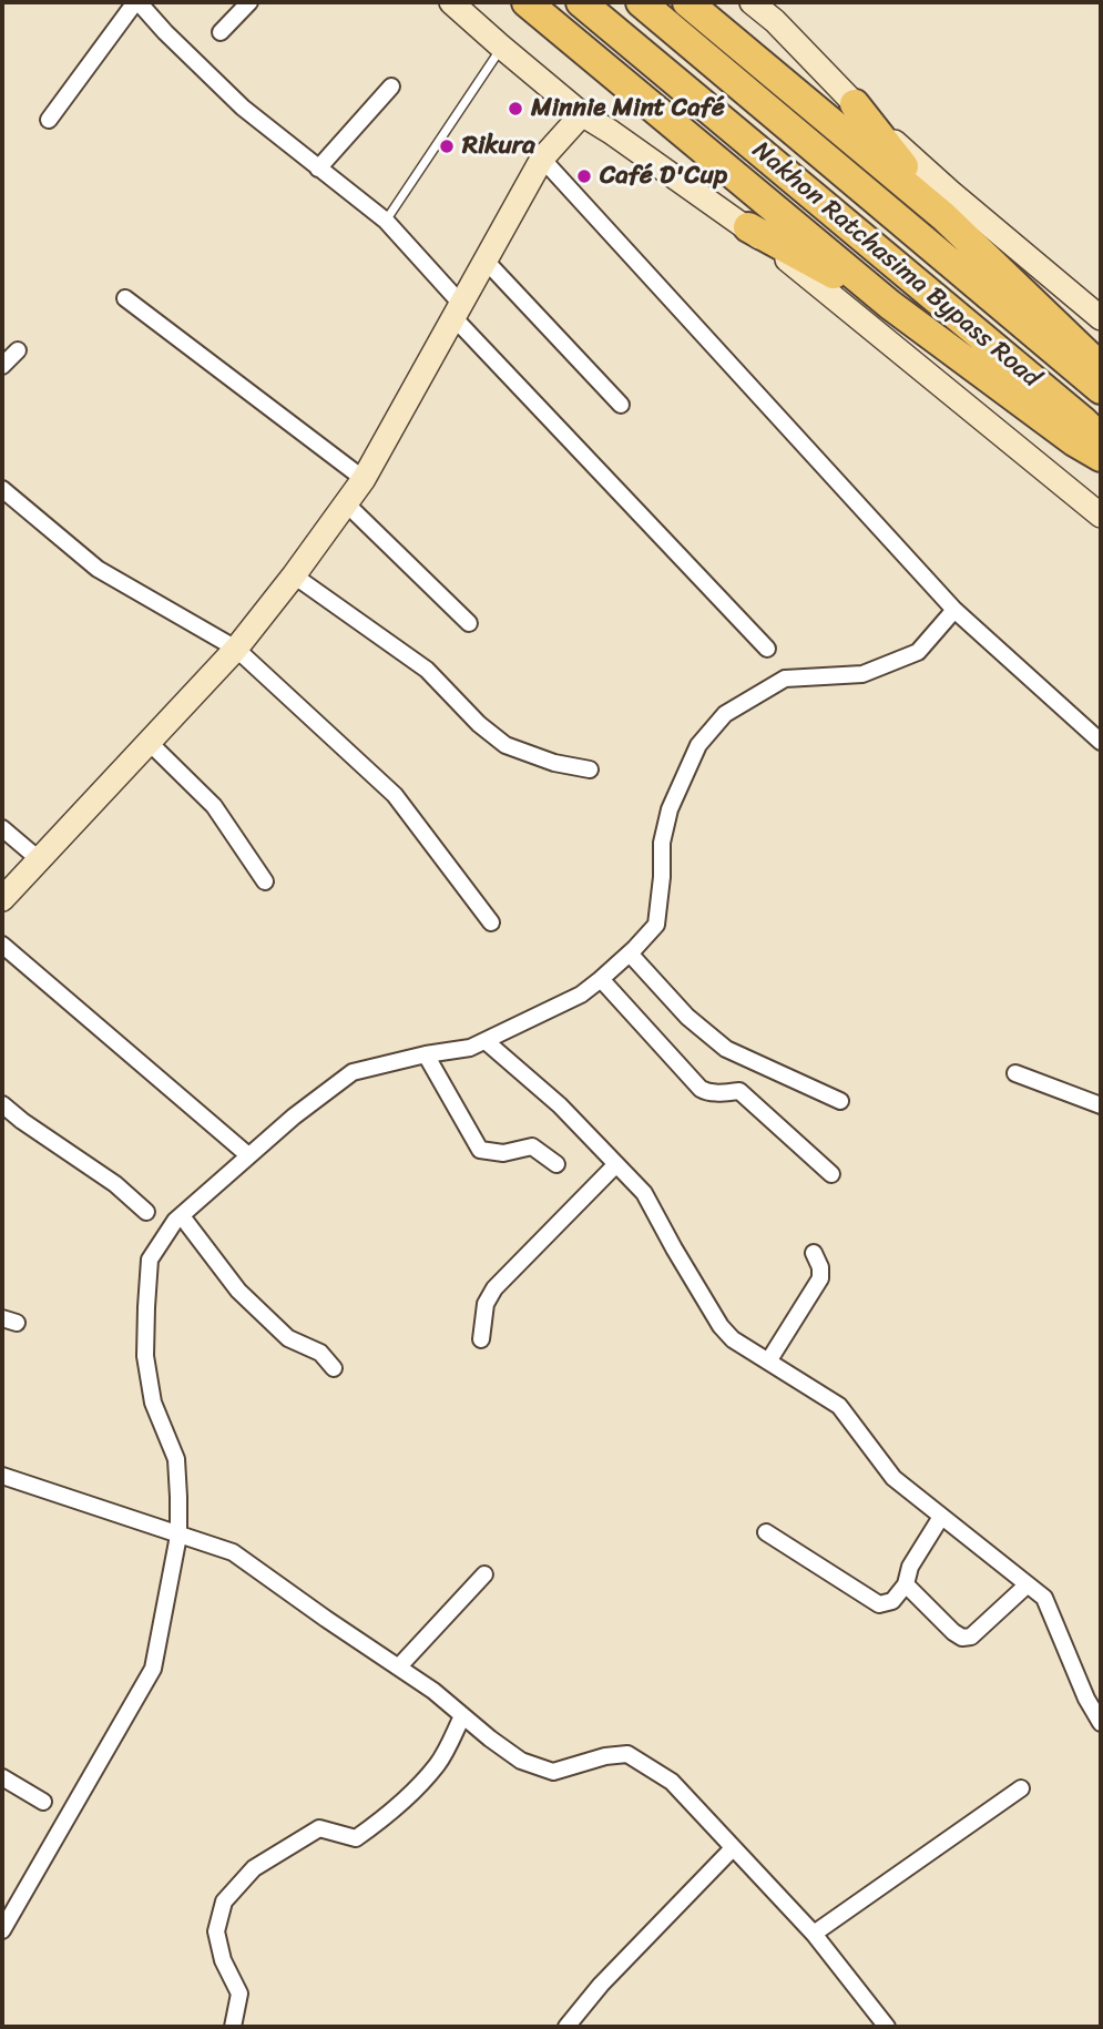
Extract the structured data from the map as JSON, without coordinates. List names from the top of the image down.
{
  "streets": {
    "highway": ["Nakhon Ratchasima Bypass Road"]
  },
  "places": ["Minnie Mint Café", "Rikura", "Café D'Cup"]
}
